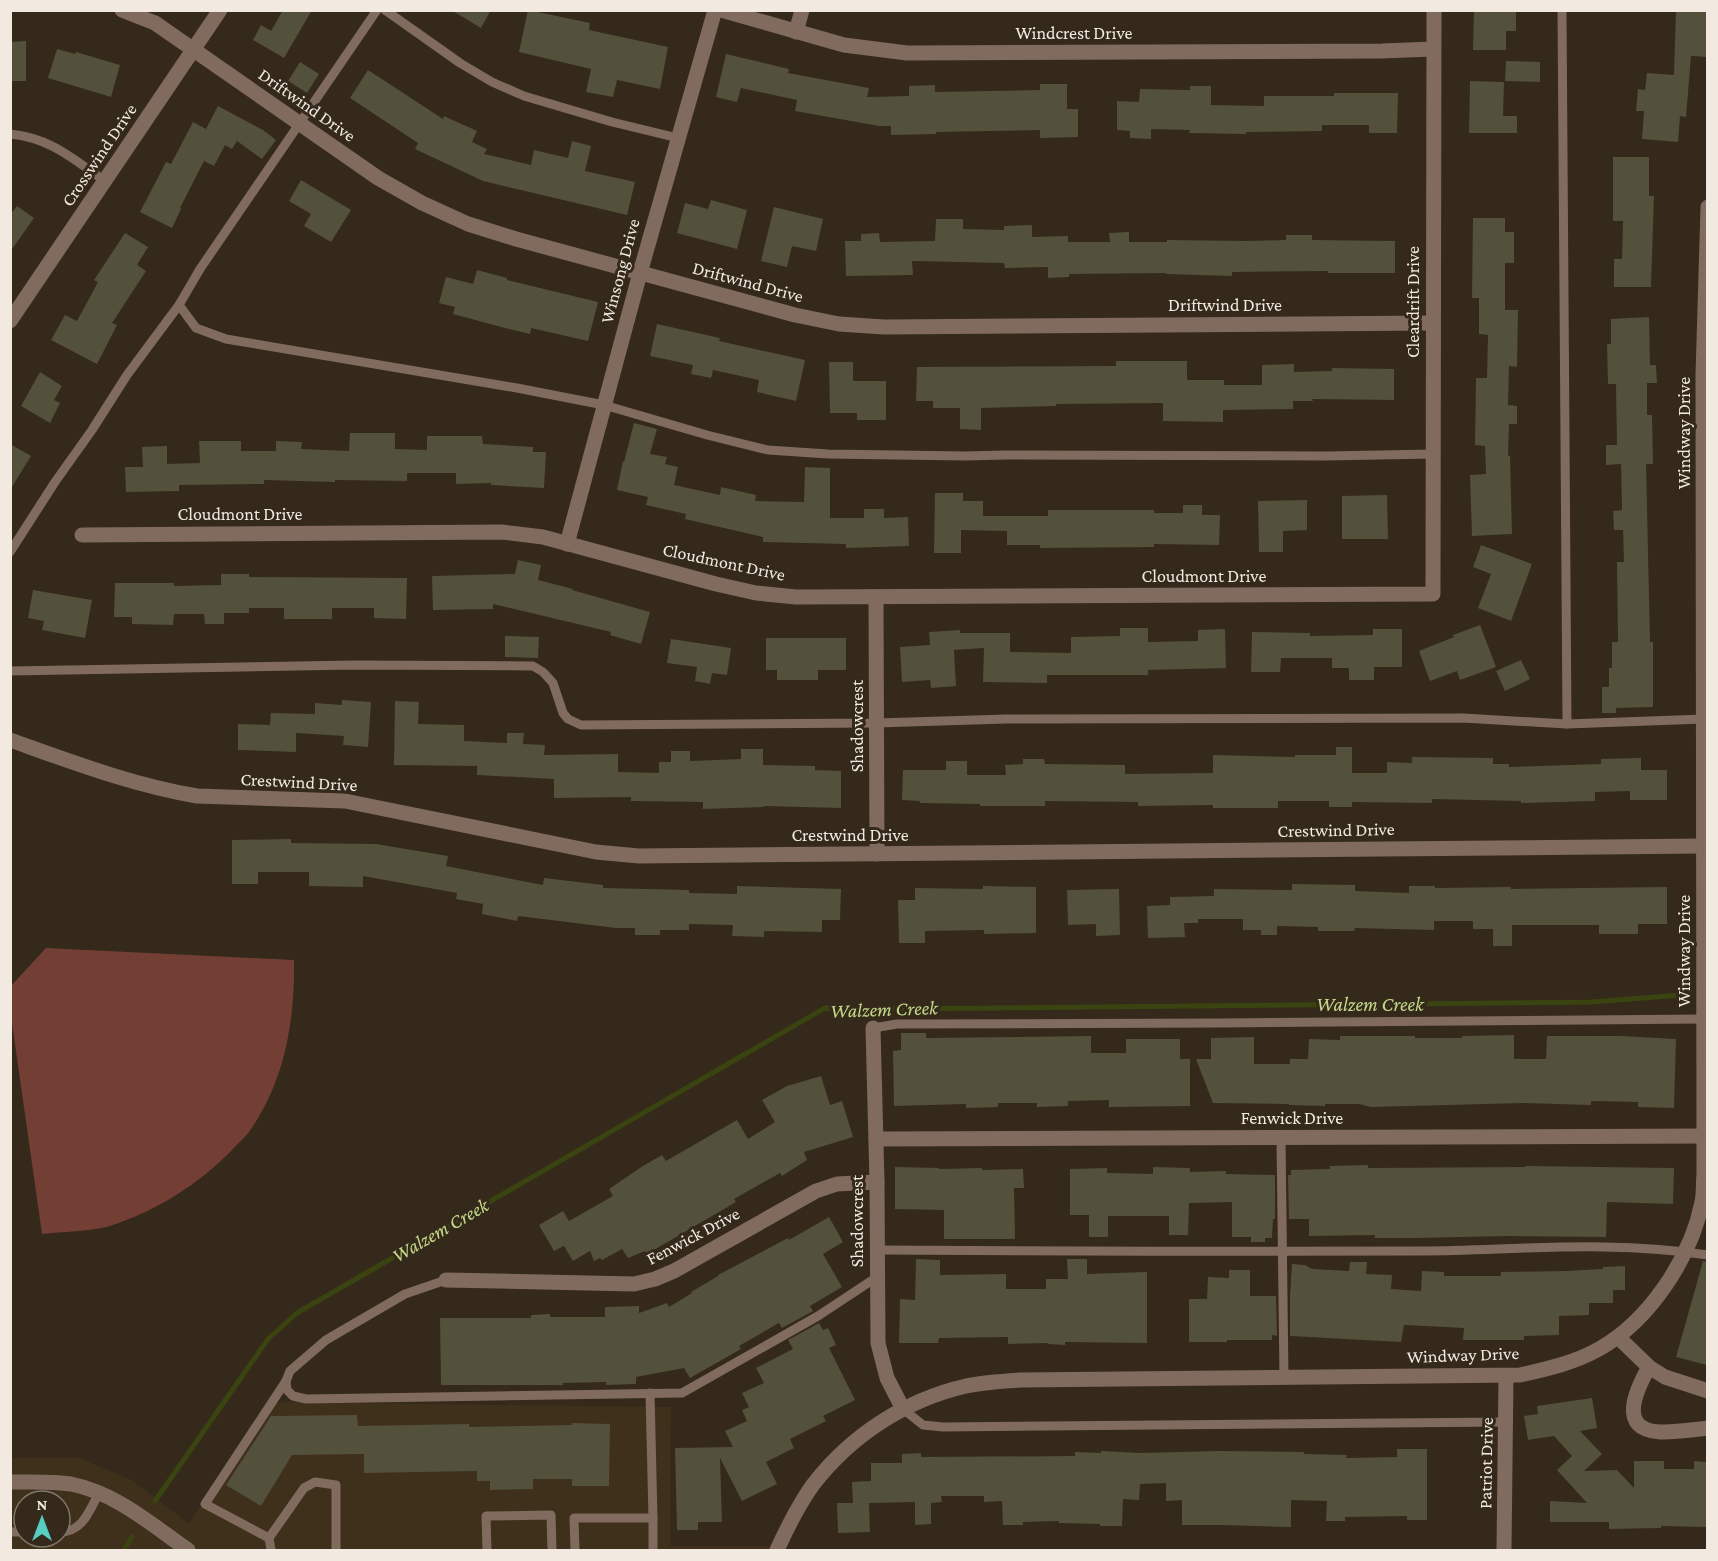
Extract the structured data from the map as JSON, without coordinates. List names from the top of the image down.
{
  "streets": {
    "street": [
      "Windcrest Drive",
      "Driftwind Drive",
      "Crosswind Drive",
      "Winsong Drive",
      "Cleardrift Drive",
      "Windway Drive",
      "Cloudmont Drive",
      "Shadowcrest",
      "Crestwind Drive",
      "Fenwick Drive",
      "Patriot Drive"
    ]
  },
  "crossings": [
    ["Windcrest Drive", "Cleardrift Drive"],
    ["Driftwind Drive", "Crosswind Drive"],
    ["Driftwind Drive", "Winsong Drive"],
    ["Driftwind Drive", "Cleardrift Drive"],
    ["Winsong Drive", "Cloudmont Drive"],
    ["Cleardrift Drive", "Cloudmont Drive"],
    ["Windway Drive", "Shadowcrest"],
    ["Windway Drive", "Crestwind Drive"],
    ["Windway Drive", "Fenwick Drive"],
    ["Windway Drive", "Patriot Drive"],
    ["Cloudmont Drive", "Shadowcrest"],
    ["Shadowcrest", "Crestwind Drive"],
    ["Shadowcrest", "Fenwick Drive"]
  ],
  "water": ["Walzem Creek"],
  "north": "top"
}
